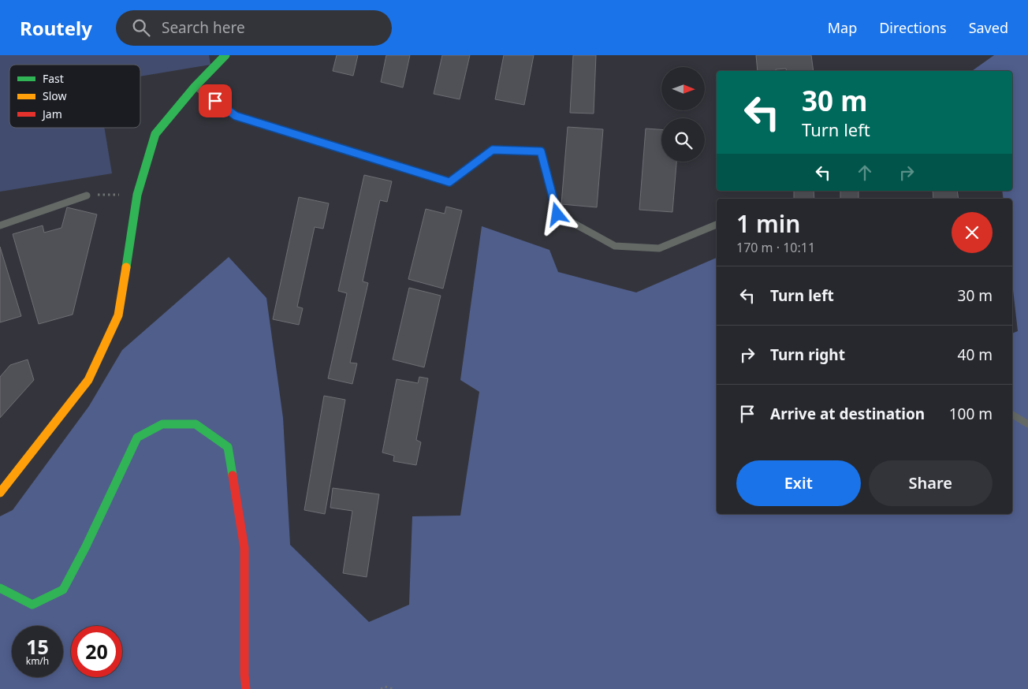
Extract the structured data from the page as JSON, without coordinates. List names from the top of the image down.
{
  "legend": ["Fast", "Slow", "Jam"],
  "north": "right",
  "page": {
    "header": "Routely",
    "search": "Search here",
    "nav": ["Map", "Directions", "Saved"],
    "turn": ["30 m", "Turn left"],
    "heading": ["1 min", "170 m · 10:11"],
    "list": [
      {
        "name": "Turn left",
        "value": "30 m"
      },
      {
        "name": "Turn right",
        "value": "40 m"
      },
      {
        "name": "Arrive at destination",
        "value": "100 m"
      }
    ],
    "buttons": ["Exit", "Share"],
    "speed": "15 km/h",
    "limit": "20"
  }
}
